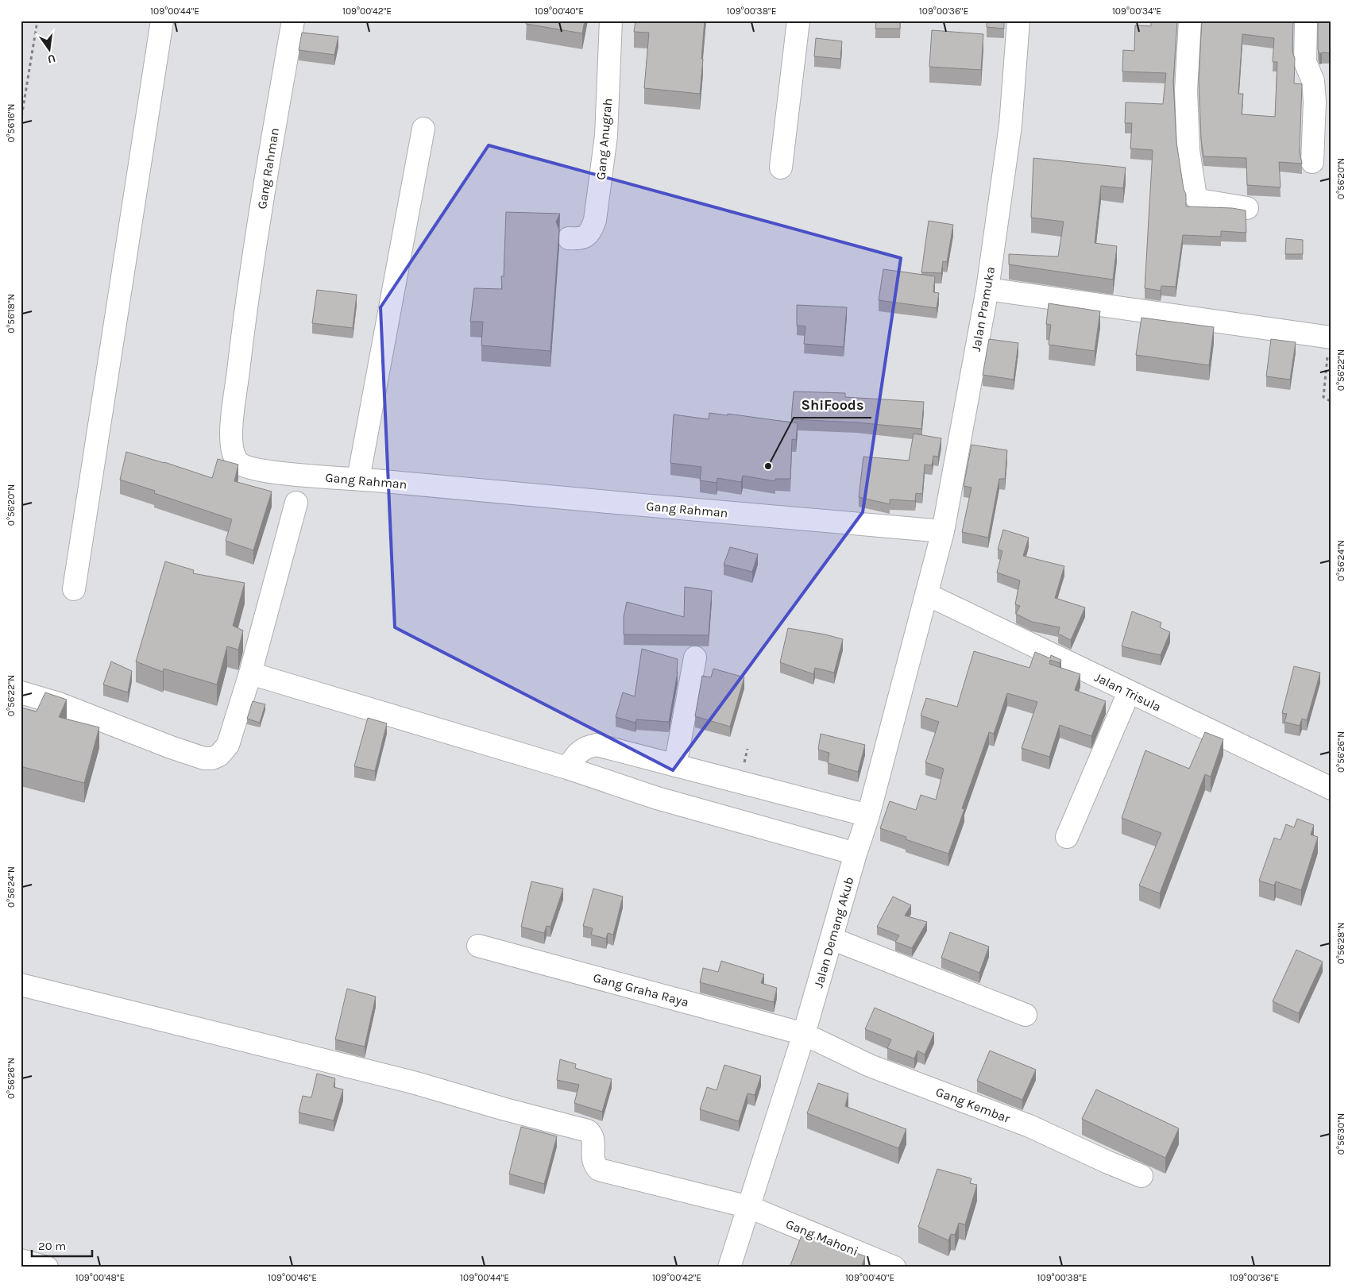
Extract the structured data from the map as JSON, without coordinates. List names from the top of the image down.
{
  "streets": {
    "street": [
      "Gang Anugrah",
      "Gang Rahman",
      "Jalan Pramuka",
      "Jalan Trisula",
      "Jalan Demang Akub",
      "Gang Graha Raya",
      "Gang Kembar",
      "Gang Mahoni"
    ]
  },
  "crossings": [
    ["Gang Rahman", "Jalan Pramuka"],
    ["Jalan Pramuka", "Jalan Trisula"],
    ["Jalan Pramuka", "Jalan Demang Akub"],
    ["Jalan Trisula", "Jalan Demang Akub"],
    ["Jalan Demang Akub", "Gang Graha Raya"],
    ["Jalan Demang Akub", "Gang Kembar"],
    ["Jalan Demang Akub", "Gang Mahoni"],
    ["Gang Graha Raya", "Gang Kembar"]
  ],
  "places": ["ShiFoods"],
  "scale_bar": "20 m",
  "north": "bottom",
  "coordinates": [
    "109°00'44\"E",
    "109°00'42\"E",
    "109°00'40\"E",
    "109°00'38\"E",
    "109°00'36\"E",
    "109°00'34\"E",
    "0°56'16\"N",
    "0°56'20\"N",
    "0°56'18\"N",
    "0°56'22\"N",
    "0°56'24\"N",
    "0°56'26\"N",
    "0°56'28\"N",
    "0°56'30\"N",
    "109°00'48\"E",
    "109°00'46\"E"
  ]
}
